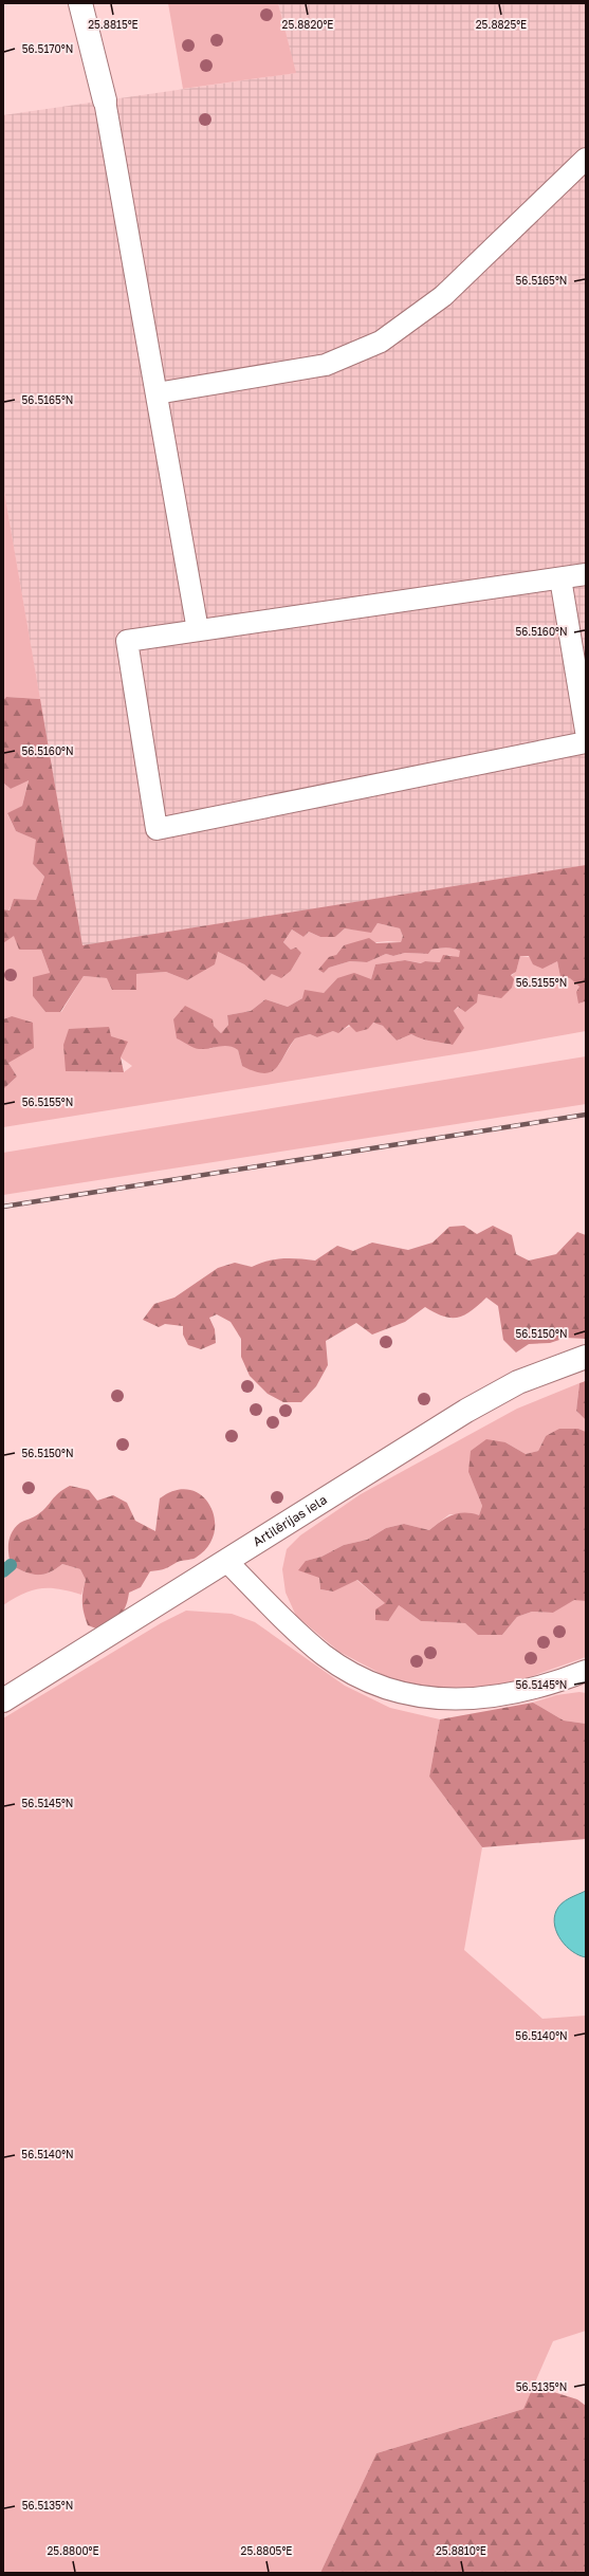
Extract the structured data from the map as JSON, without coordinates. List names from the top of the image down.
{
  "streets": {
    "street": ["Artilērijas iela"]
  },
  "coordinates": [
    "25.8815°E",
    "25.8820°E",
    "25.8825°E",
    "56.5170°N",
    "56.5165°N",
    "56.5160°N",
    "56.5155°N",
    "56.5150°N",
    "56.5145°N",
    "56.5140°N",
    "56.5135°N",
    "25.8800°E",
    "25.8805°E",
    "25.8810°E"
  ]
}
